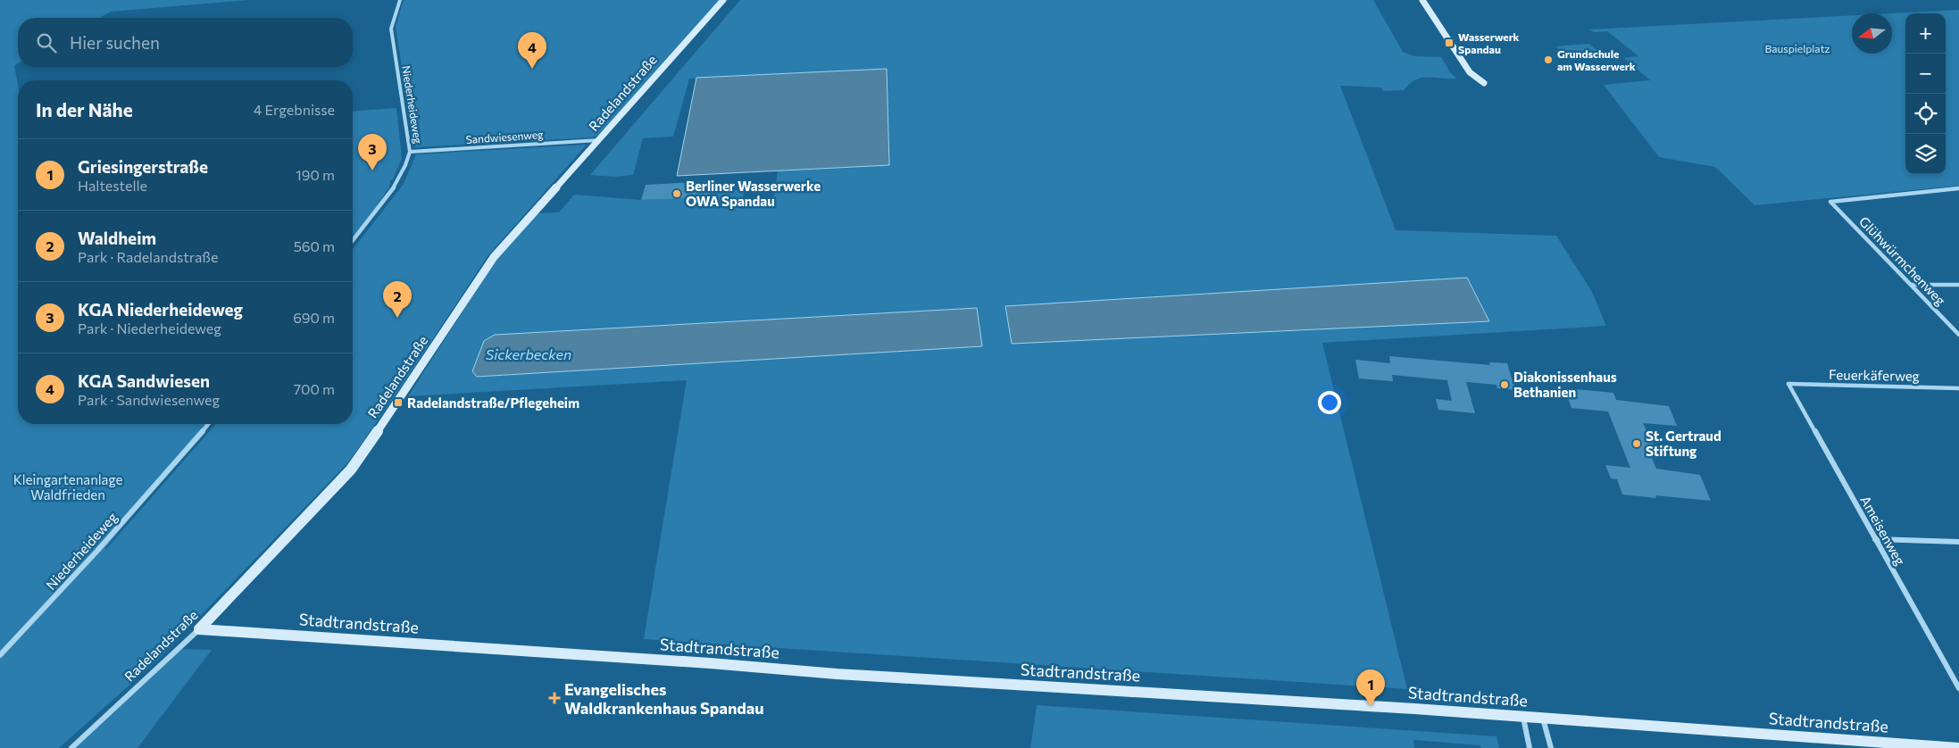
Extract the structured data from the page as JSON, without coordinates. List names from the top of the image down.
{
  "streets": {
    "street": [
      "Radelandstraße",
      "Niederheideweg",
      "Sandwiesenweg",
      "Glühwürmchenweg",
      "Feuerkäferweg",
      "Ameisenweg",
      "Stadtrandstraße"
    ]
  },
  "crossings": [
    ["Radelandstraße", "Sandwiesenweg"],
    ["Radelandstraße", "Stadtrandstraße"],
    ["Niederheideweg", "Sandwiesenweg"],
    ["Feuerkäferweg", "Ameisenweg"]
  ],
  "water": ["Sickerbecken"],
  "parks": ["Bauspielplatz", "Kleingartenanlage Waldfrieden"],
  "places": {
    "transit": ["Wasserwerk Spandau", "Radelandstraße/Pflegeheim"],
    "other": [
      "Grundschule am Wasserwerk",
      "Berliner Wasserwerke OWA Spandau",
      "Diakonissenhaus Bethanien",
      "St. Gertraud Stiftung"
    ],
    "health": ["Evangelisches Waldkrankenhaus Spandau"]
  },
  "north": "left",
  "page": {
    "map_buttons": ["+", "−"],
    "search": "Hier suchen",
    "pins": [
      "4",
      "3",
      "2",
      "1"
    ],
    "heading": ["In der Nähe", "4 Ergebnisse"],
    "list": [
      {
        "mark": "1",
        "name": "Griesingerstraße",
        "note": "Haltestelle",
        "value": "190 m"
      },
      {
        "mark": "2",
        "name": "Waldheim",
        "note": "Park · Radelandstraße",
        "value": "560 m"
      },
      {
        "mark": "3",
        "name": "KGA Niederheideweg",
        "note": "Park · Niederheideweg",
        "value": "690 m"
      },
      {
        "mark": "4",
        "name": "KGA Sandwiesen",
        "note": "Park · Sandwiesenweg",
        "value": "700 m"
      }
    ]
  }
}
